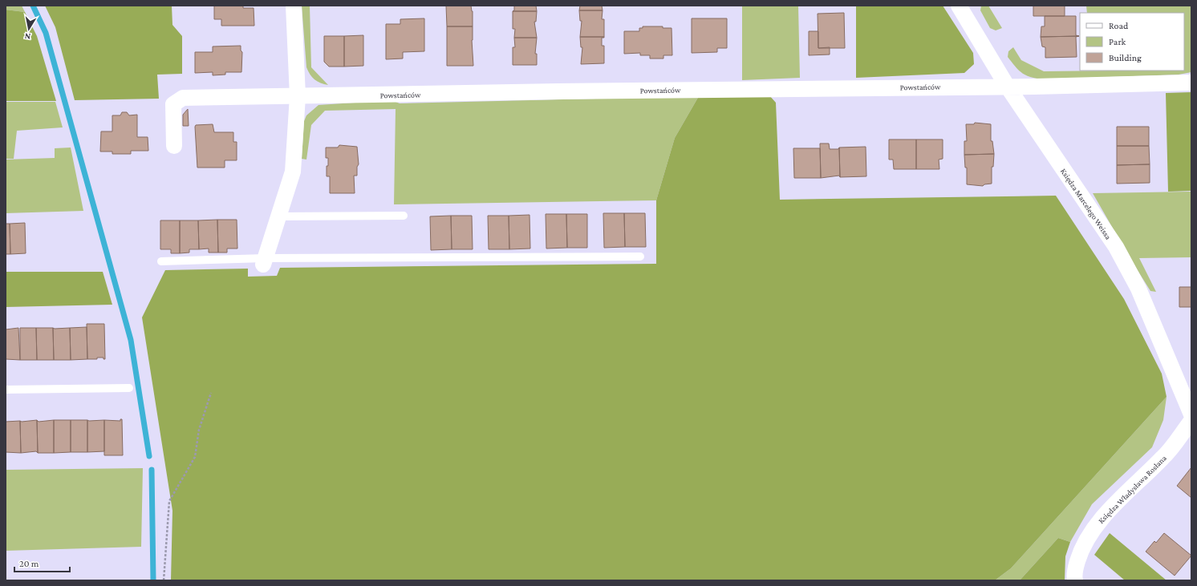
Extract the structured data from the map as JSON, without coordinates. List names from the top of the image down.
{
  "streets": {
    "street": ["Powstańców", "Księdza Marcelego Weissa", "Księdza Władysława Rosłana"]
  },
  "crossings": [
    ["Powstańców", "Księdza Marcelego Weissa"]
  ],
  "legend": ["Road", "Park", "Building"],
  "scale_bar": "20 m",
  "north": "bottom"
}
